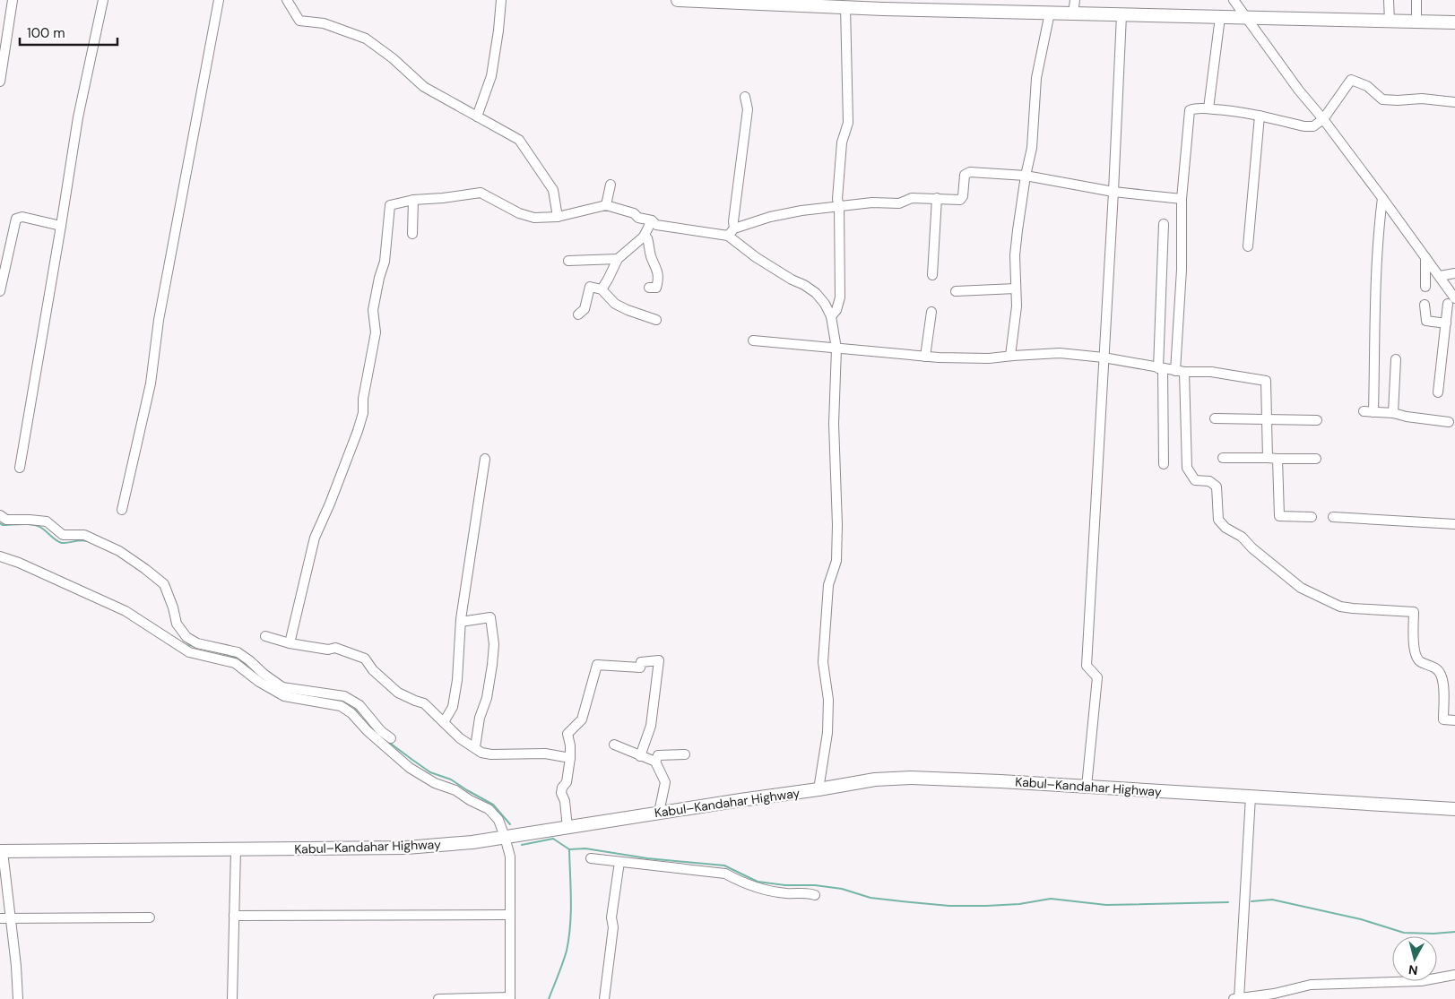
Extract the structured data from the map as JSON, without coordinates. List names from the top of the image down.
{
  "streets": {
    "main road": ["Kabul–Kandahar Highway"]
  },
  "scale_bar": "100 m",
  "north": "bottom"
}
